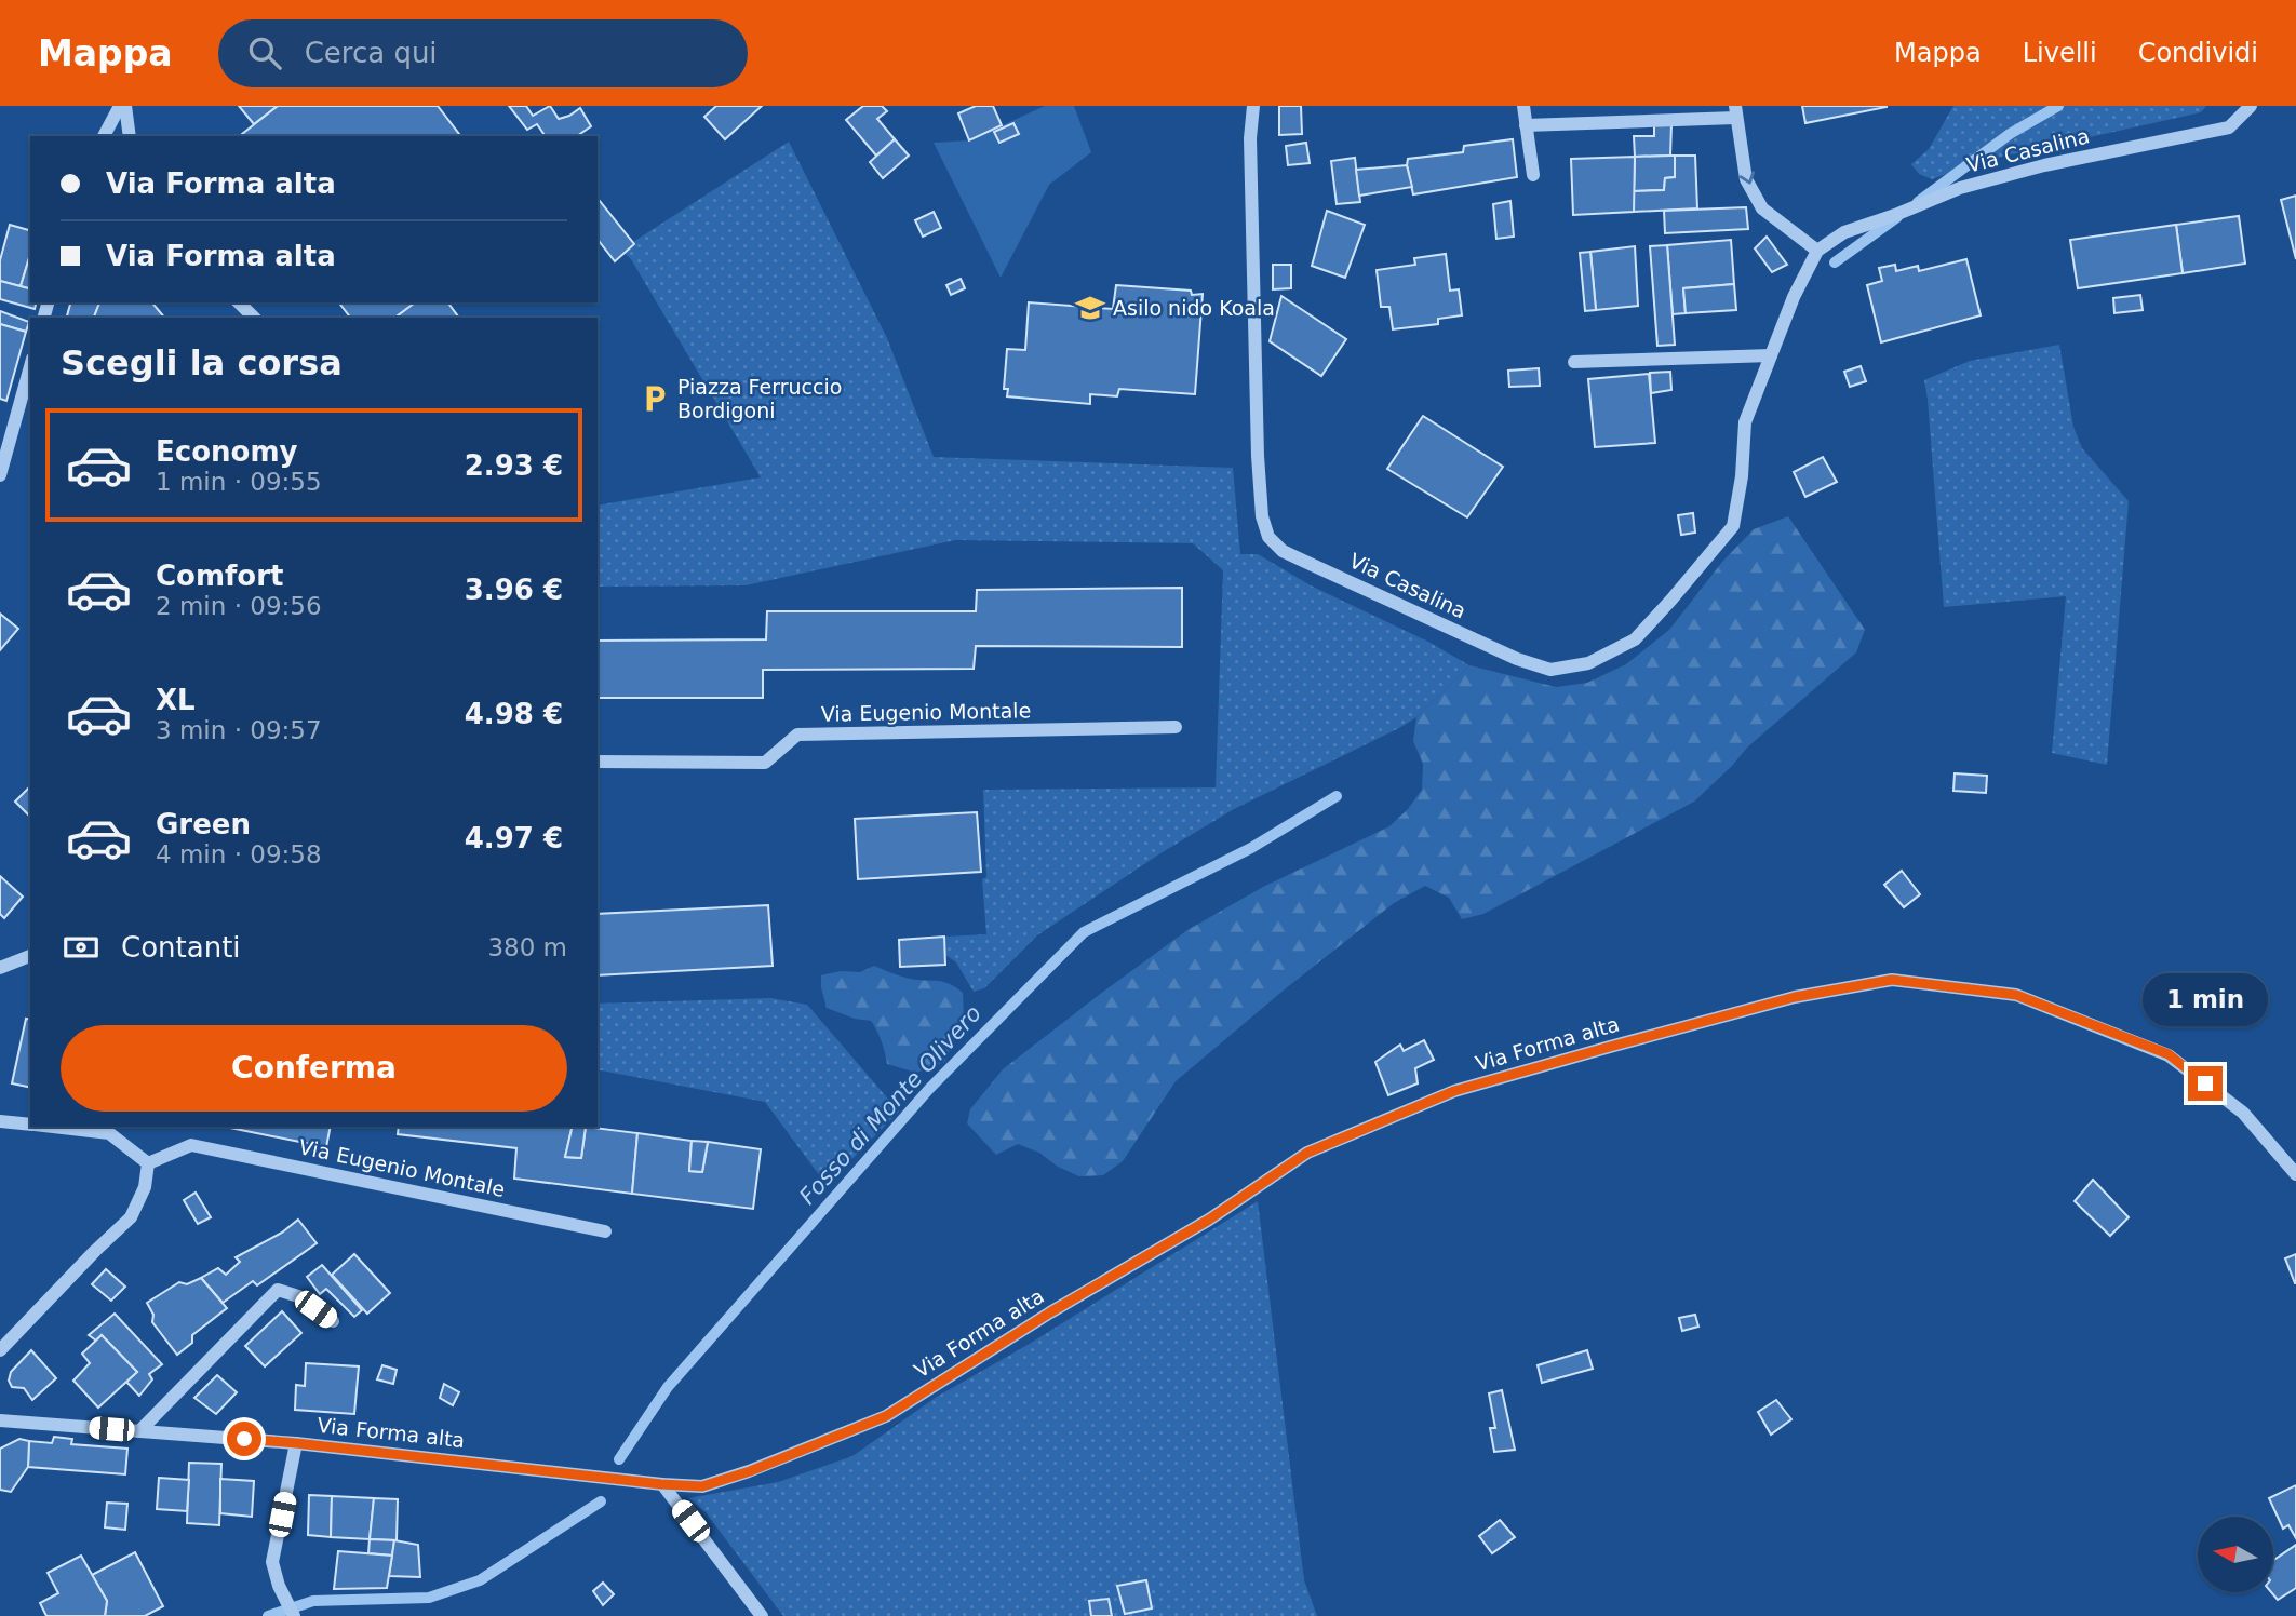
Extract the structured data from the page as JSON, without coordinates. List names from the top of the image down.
{
  "streets": {
    "street": ["Via Casalina", "Via Eugenio Montale", "Via Forma alta"]
  },
  "water": ["Fosso di Monte Olivero"],
  "places": {
    "school or university": ["Asilo nido Koala"],
    "parking": ["Piazza Ferruccio Bordigoni"]
  },
  "north": "left",
  "page": {
    "header": "Mappa",
    "search": "Cerca qui",
    "nav": ["Mappa", "Livelli", "Condividi"],
    "banner": ["Via Forma alta", "Via Forma alta"],
    "heading": "Scegli la corsa",
    "list": [
      {
        "name": "Economy",
        "note": "1 min · 09:55",
        "value": "2.93 €"
      },
      {
        "name": "Comfort",
        "note": "2 min · 09:56",
        "value": "3.96 €"
      },
      {
        "name": "XL",
        "note": "3 min · 09:57",
        "value": "4.98 €"
      },
      {
        "name": "Green",
        "note": "4 min · 09:58",
        "value": "4.97 €"
      }
    ],
    "pay": ["Contanti", "380 m"],
    "bubble": "1 min",
    "buttons": "Conferma"
  }
}
